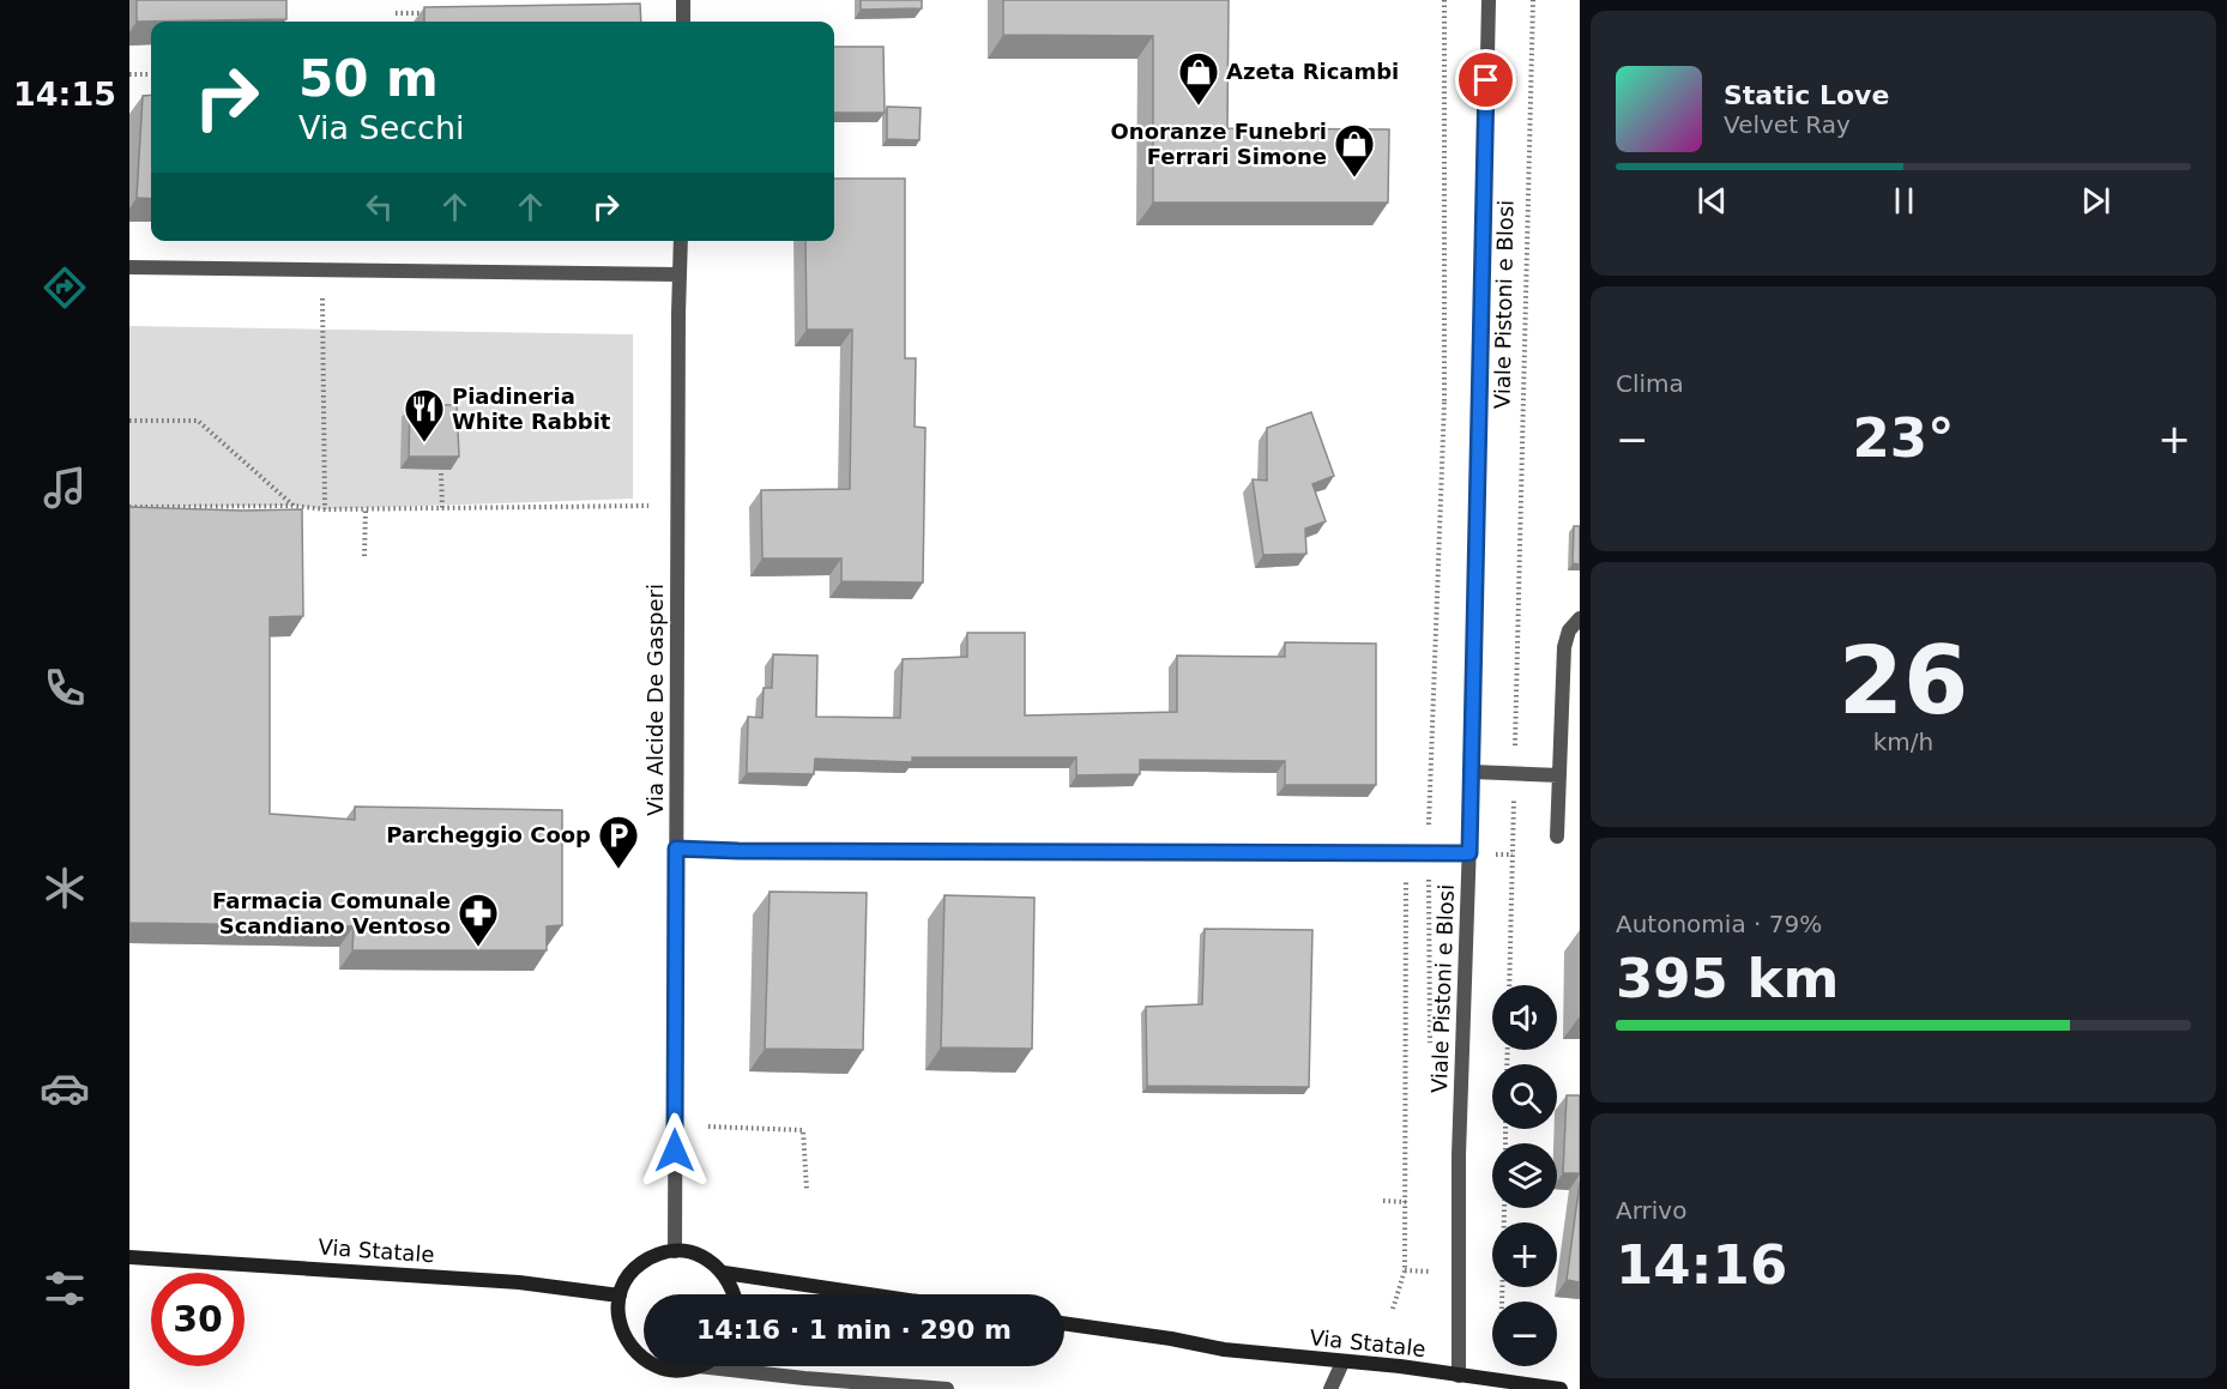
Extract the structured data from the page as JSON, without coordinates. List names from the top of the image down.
{
  "streets": {
    "main road": ["Via Statale"],
    "street": ["Viale Pistoni e Blosi", "Via Alcide De Gasperi"]
  },
  "crossings": [
    ["Viale Pistoni e Blosi", "Via Statale"]
  ],
  "places": {
    "shop": ["Azeta Ricambi", "Onoranze Funebri Ferrari Simone"],
    "restaurant": ["Piadineria White Rabbit"],
    "parking": ["Parcheggio Coop"],
    "pharmacy": ["Farmacia Comunale Scandiano Ventoso"]
  },
  "page": {
    "tabs": "14:15",
    "turn": ["50 m", "Via Secchi"],
    "song": ["Static Love", "Velvet Ray"],
    "tile": [
      "Clima",
      ["26", "km/h"],
      ["Autonomia · 79%", "395 km"],
      ["Arrivo", "14:16"]
    ],
    "heat": ["−", "23°", "+"],
    "map_buttons": ["+", "−"],
    "limit": "30",
    "trip": "14:16 · 1 min · 290 m"
  }
}
